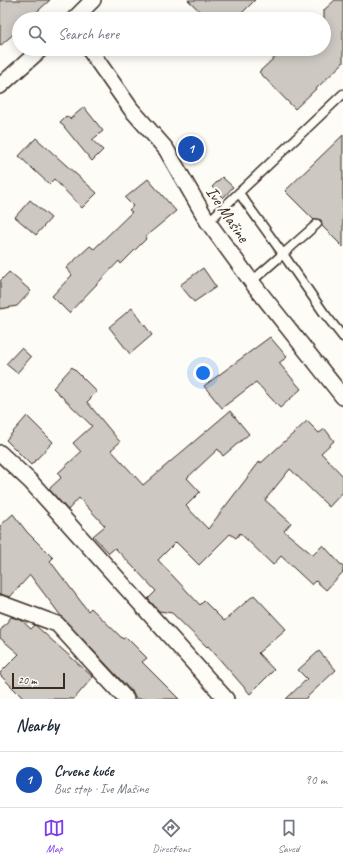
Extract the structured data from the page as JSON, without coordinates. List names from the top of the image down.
{
  "streets": {
    "street": ["Ive Mašine"]
  },
  "scale_bar": "20 m",
  "page": {
    "search": "Search here",
    "pins": "1",
    "scale": "20 m",
    "heading": "Nearby",
    "list": [
      {
        "mark": "1",
        "name": "Crvene kuće",
        "note": "Bus stop · Ive Mašine",
        "value": "90 m"
      }
    ],
    "nav": ["Map", "Directions", "Saved"]
  }
}
